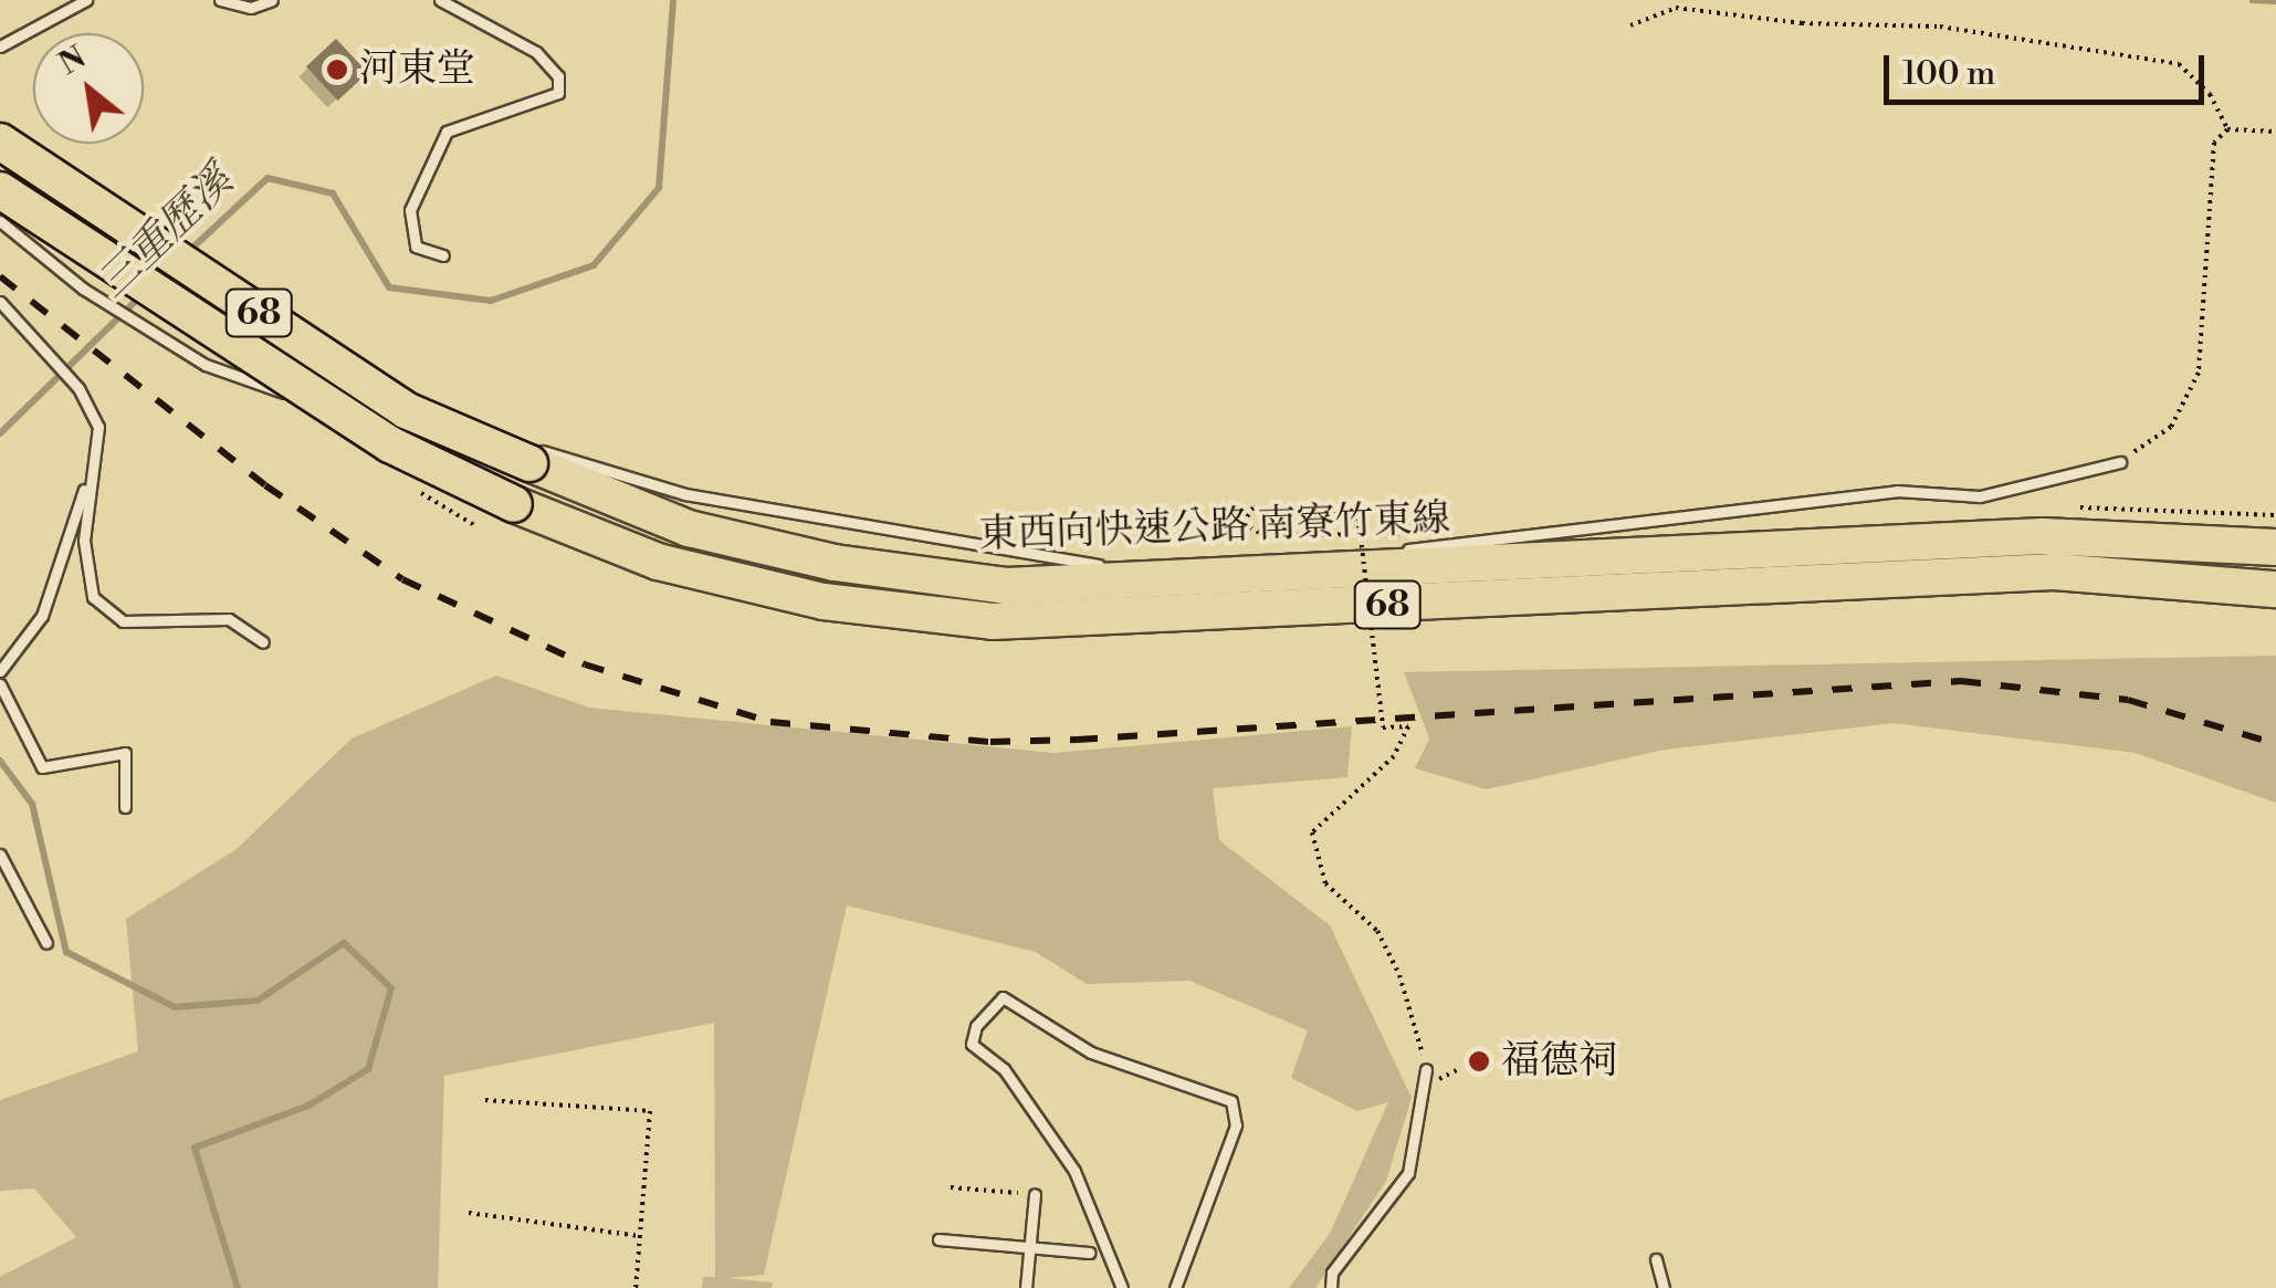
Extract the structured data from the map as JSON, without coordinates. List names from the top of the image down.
{
  "streets": {
    "highway": ["68", "東西向快速公路 南寮竹東線"]
  },
  "water": ["三重歷溪"],
  "places": ["河東堂", "福德祠"],
  "scale_bar": "100 m",
  "north": "top left"
}
